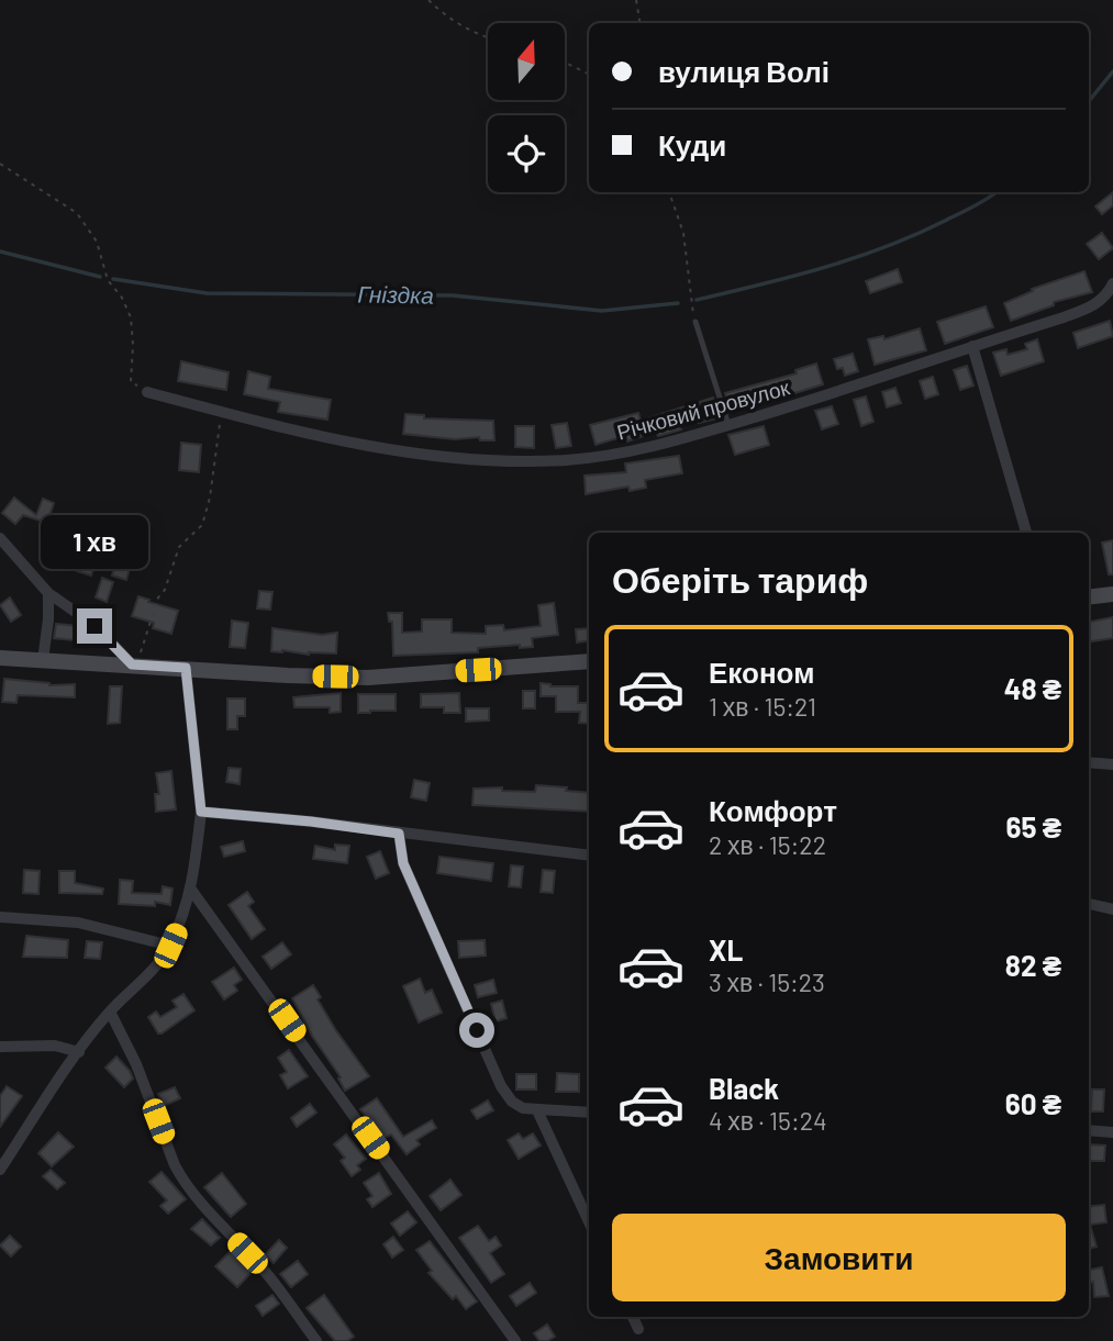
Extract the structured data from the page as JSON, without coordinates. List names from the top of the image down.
{
  "streets": {
    "street": ["Річковий провулок"]
  },
  "water": ["Гніздка"],
  "north": "top",
  "page": {
    "banner": ["вулиця Волі", "Куди"],
    "bubble": "1 хв",
    "heading": "Оберіть тариф",
    "list": [
      {
        "name": "Економ",
        "note": "1 хв · 15:21",
        "value": "48 ₴"
      },
      {
        "name": "Комфорт",
        "note": "2 хв · 15:22",
        "value": "65 ₴"
      },
      {
        "name": "XL",
        "note": "3 хв · 15:23",
        "value": "82 ₴"
      },
      {
        "name": "Black",
        "note": "4 хв · 15:24",
        "value": "60 ₴"
      }
    ],
    "buttons": "Замовити"
  }
}
